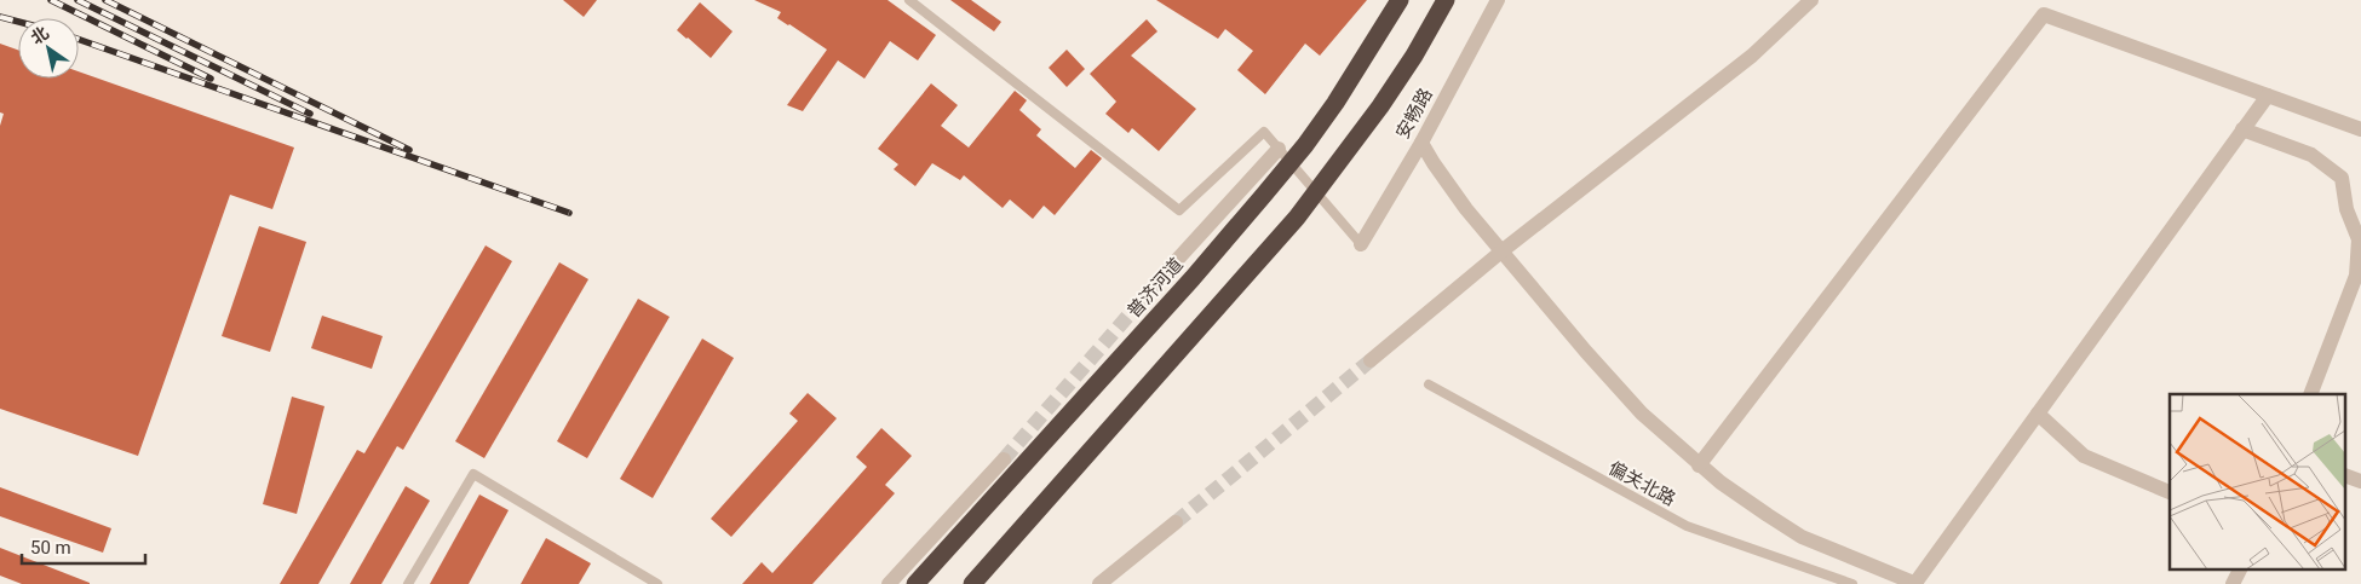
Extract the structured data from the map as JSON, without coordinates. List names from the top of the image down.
{
  "streets": {
    "highway": ["普济河道"],
    "street": ["安畅路"],
    "lane": ["偏关北路"]
  },
  "scale_bar": "50 m",
  "north": "top left"
}
